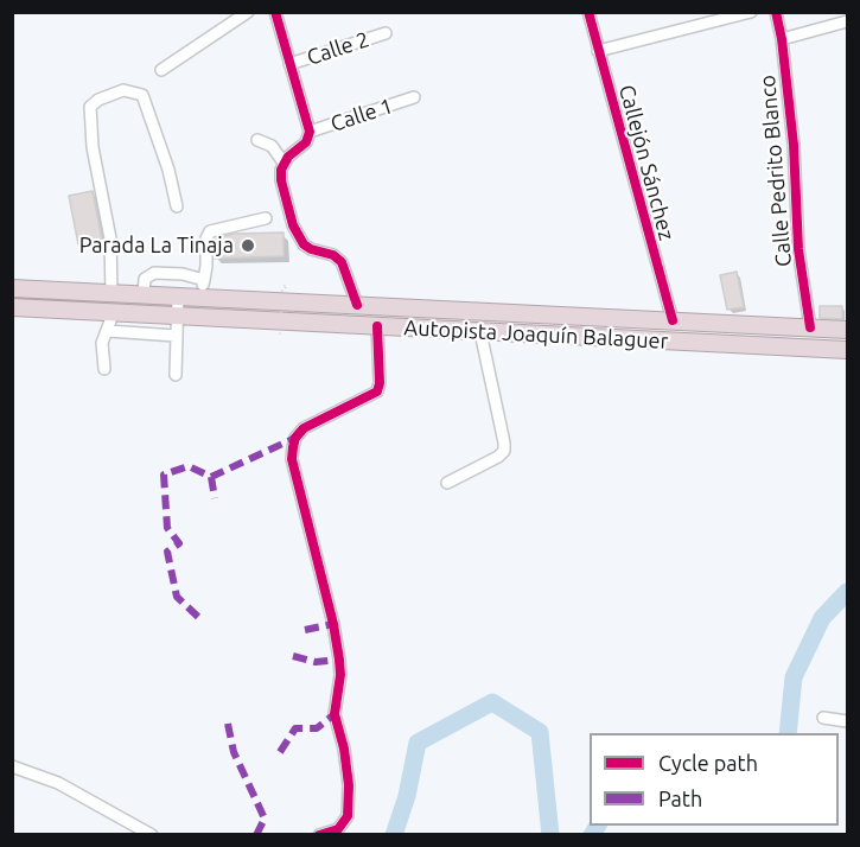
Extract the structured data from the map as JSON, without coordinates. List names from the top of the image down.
{
  "streets": {
    "highway": ["Autopista Joaquín Balaguer"],
    "street": [
      "Calle 2",
      "Calle 1",
      "Callejón Sánchez",
      "Calle Pedrito Blanco"
    ]
  },
  "crossings": [
    ["Callejón Sánchez", "Autopista Joaquín Balaguer"],
    ["Calle Pedrito Blanco", "Autopista Joaquín Balaguer"]
  ],
  "places": ["Parada La Tinaja"],
  "legend": ["Cycle path", "Path"]
}
